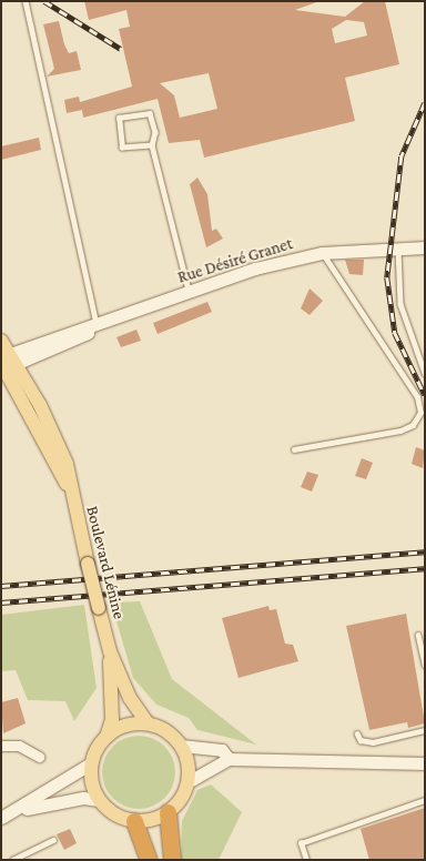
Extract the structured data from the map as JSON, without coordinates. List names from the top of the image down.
{
  "streets": {
    "main road": ["Rue Désiré Granet", "Boulevard Lénine"]
  },
  "crossings": [
    ["Rue Désiré Granet", "Boulevard Lénine"]
  ]
}
